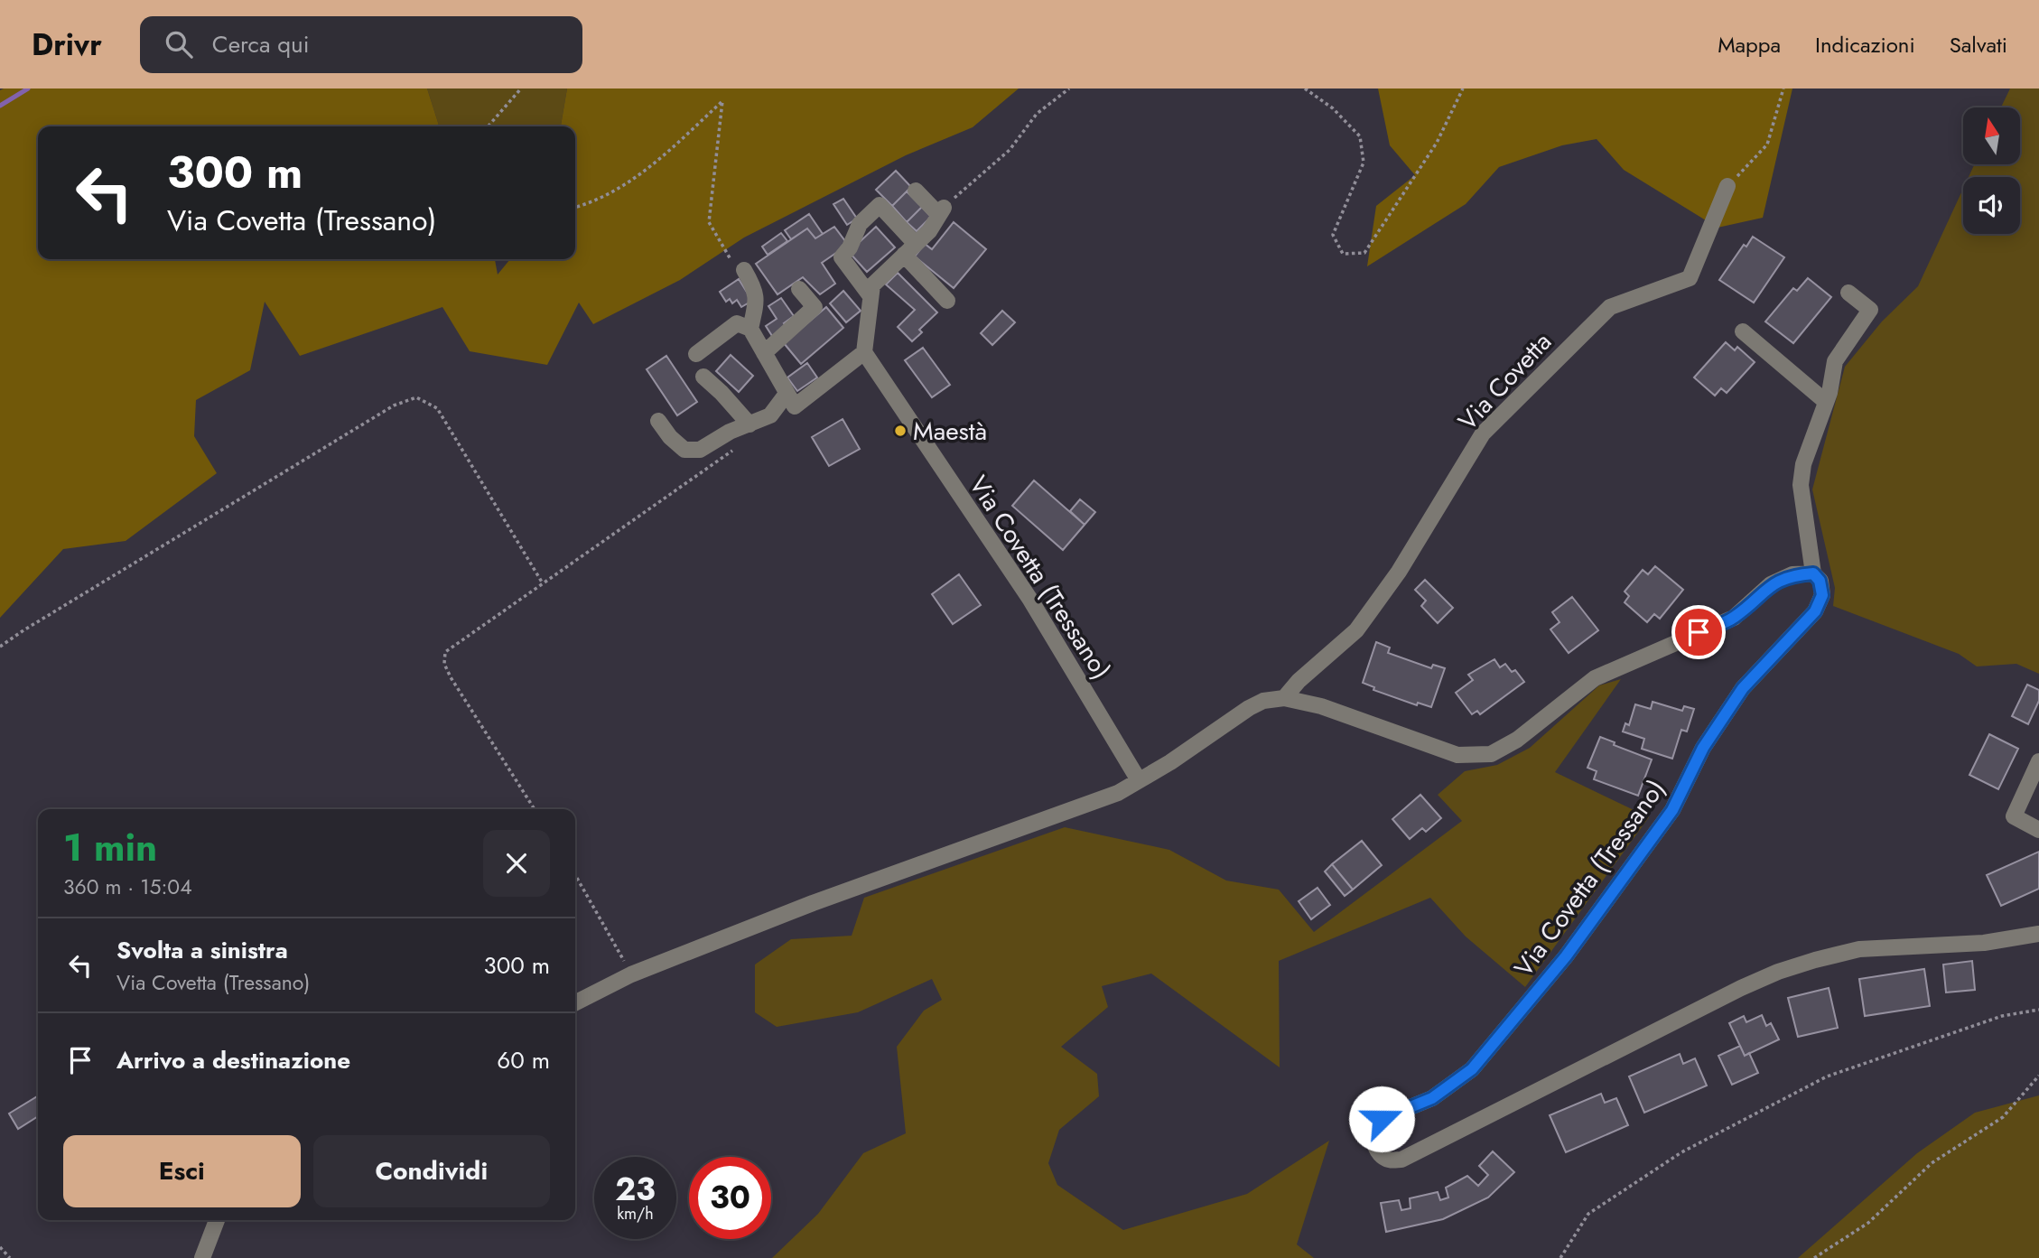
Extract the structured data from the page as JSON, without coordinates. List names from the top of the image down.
{
  "streets": {
    "street": ["Via Covetta", "Via Covetta (Tressano)"]
  },
  "places": ["Maestà"],
  "north": "top",
  "page": {
    "header": "Drivr",
    "search": "Cerca qui",
    "nav": ["Mappa", "Indicazioni", "Salvati"],
    "turn": ["300 m", "Via Covetta (Tressano)"],
    "heading": ["1 min", "360 m · 15:04"],
    "list": [
      {
        "name": "Svolta a sinistra",
        "note": "Via Covetta (Tressano)",
        "value": "300 m"
      },
      {
        "name": "Arrivo a destinazione",
        "value": "60 m"
      }
    ],
    "buttons": ["Esci", "Condividi"],
    "speed": "23 km/h",
    "limit": "30"
  }
}
